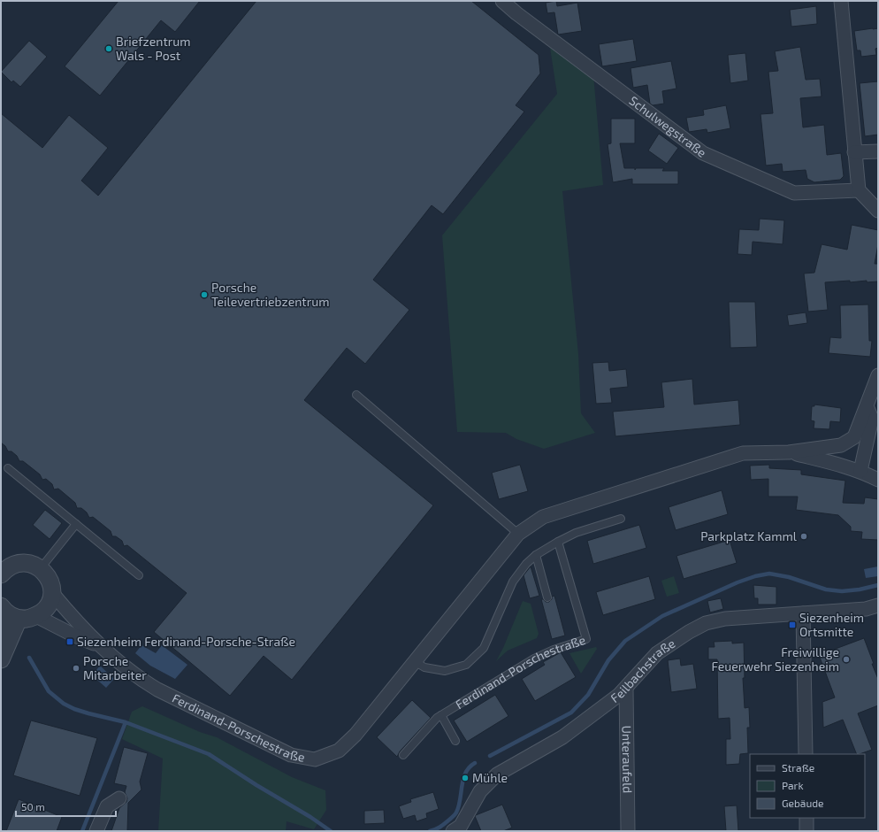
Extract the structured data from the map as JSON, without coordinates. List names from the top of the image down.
{
  "streets": {
    "street": [
      "Schulwegstraße",
      "Feilbachstraße",
      "Ferdinand-Porschestraße",
      "Unteraufeld"
    ]
  },
  "crossings": [
    ["Feilbachstraße", "Unteraufeld"]
  ],
  "places": {
    "other": [
      "Briefzentrum Wals - Post",
      "Porsche Teilevertriebzentrum",
      "Parkplatz Kamml",
      "Freiwillige Feuerwehr Siezenheim",
      "Porsche Mitarbeiter",
      "Mühle"
    ],
    "transit": ["Siezenheim Ortsmitte", "Siezenheim Ferdinand-Porsche-Straße"]
  },
  "legend": ["Straße", "Park", "Gebäude"],
  "scale_bar": "50 m"
}
